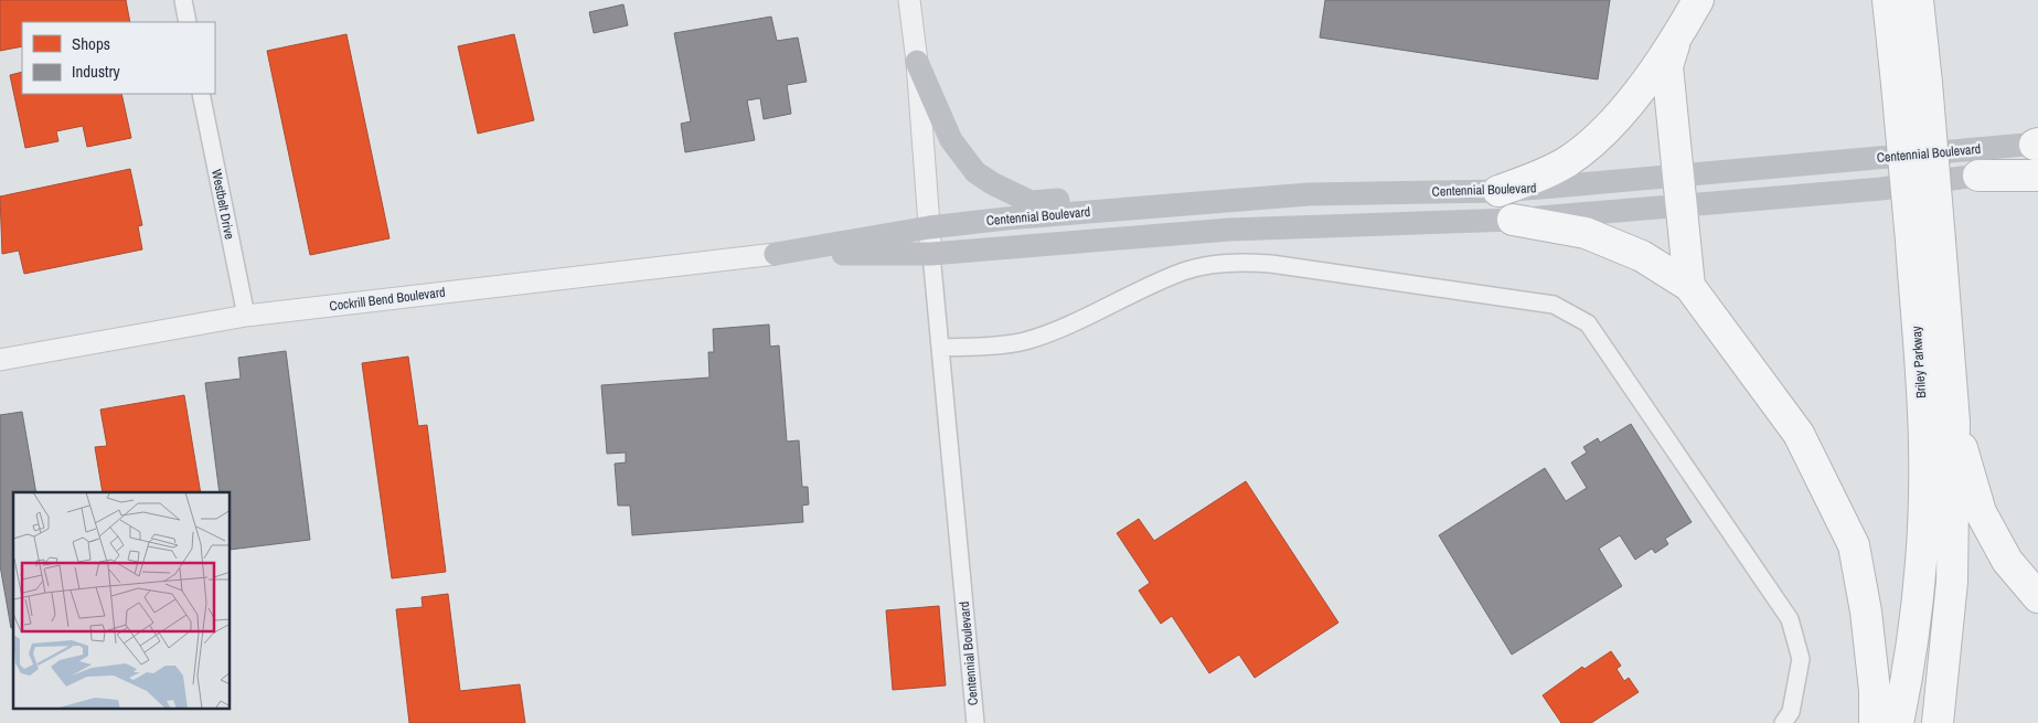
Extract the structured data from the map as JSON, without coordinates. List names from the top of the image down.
{
  "streets": {
    "highway": ["Briley Parkway"],
    "main road": ["Centennial Boulevard"],
    "street": ["Westbelt Drive", "Cockrill Bend Boulevard"]
  },
  "crossings": [
    ["Centennial Boulevard", "Cockrill Bend Boulevard"],
    ["Westbelt Drive", "Cockrill Bend Boulevard"]
  ],
  "legend": ["Shops", "Industry"]
}
